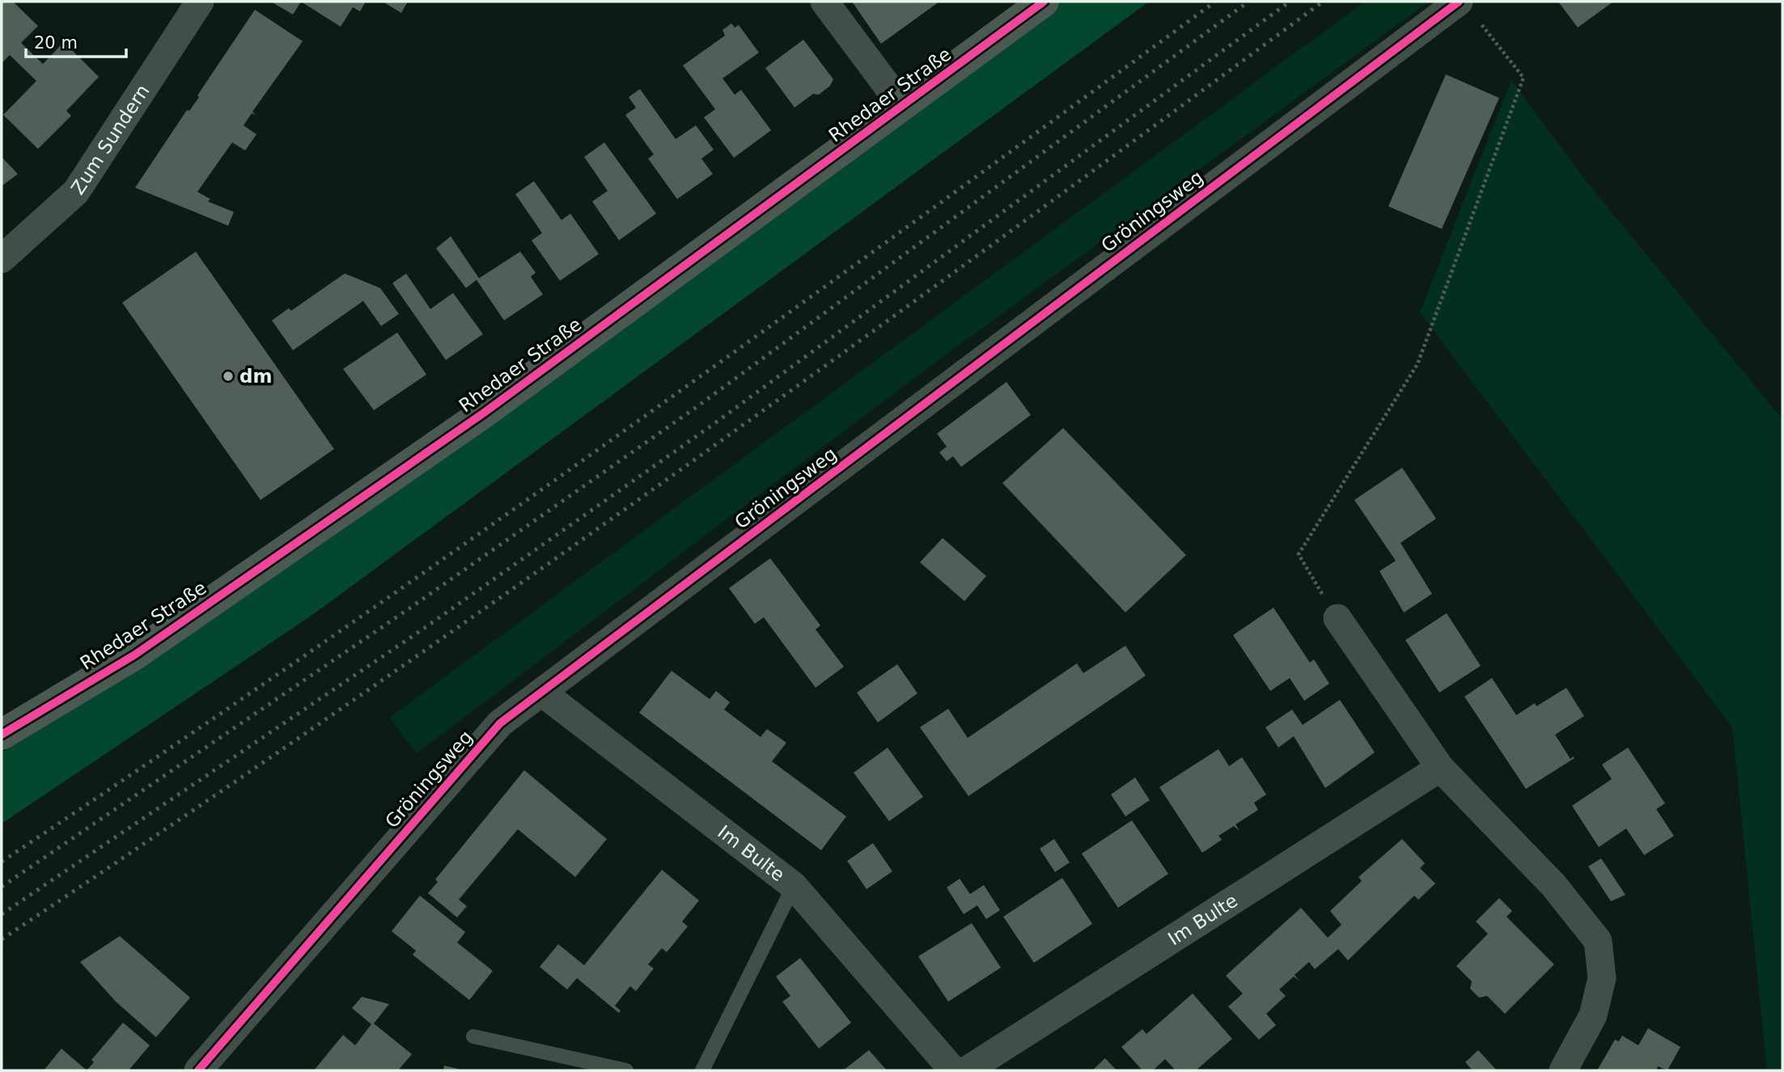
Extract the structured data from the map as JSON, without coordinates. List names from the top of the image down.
{
  "streets": {
    "street": [
      "Rhedaer Straße",
      "Zum Sundern",
      "Gröningsweg",
      "Im Bulte"
    ]
  },
  "crossings": [
    ["Gröningsweg", "Im Bulte"]
  ],
  "places": ["dm"],
  "scale_bar": "20 m"
}
